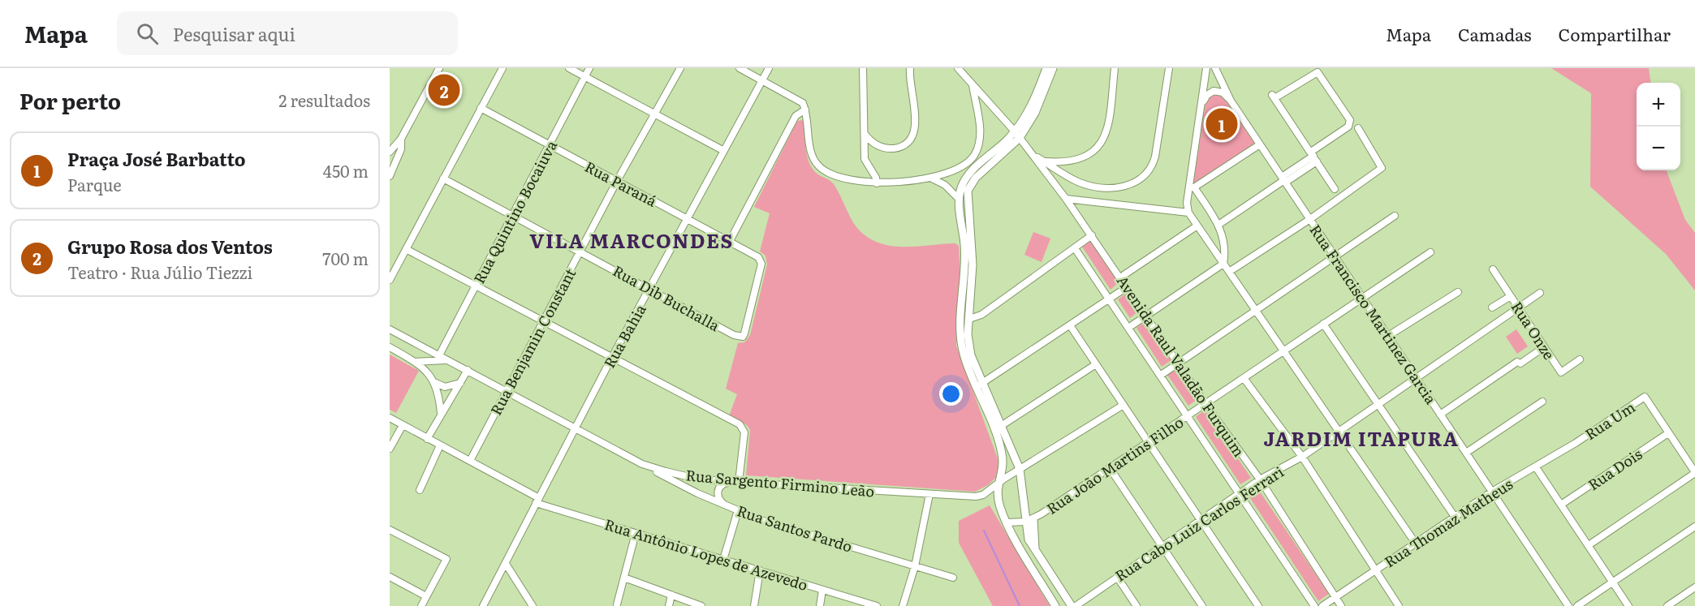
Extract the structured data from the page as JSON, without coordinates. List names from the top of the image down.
{
  "streets": {
    "street": [
      "Rua Paraná",
      "Rua Quintino Bocaiuva",
      "Rua Dib Buchalla",
      "Rua Francisco Martinez Garcia",
      "Rua Onze",
      "Rua Bahia",
      "Rua Benjamin Constant",
      "Avenida Raul Valadão Furquim",
      "Rua Um",
      "Rua João Martins Filho",
      "Rua Dois",
      "Rua Sargento Firmino Leão",
      "Rua Thomaz Matheus",
      "Rua Cabo Luiz Carlos Ferrari",
      "Rua Santos Pardo",
      "Rua Antônio Lopes de Azevedo"
    ]
  },
  "crossings": [
    ["Rua Paraná", "Rua Quintino Bocaiuva"],
    ["Rua Paraná", "Rua Dib Buchalla"],
    ["Rua Paraná", "Rua Bahia"],
    ["Rua Paraná", "Rua Benjamin Constant"],
    ["Rua Quintino Bocaiuva", "Rua Dib Buchalla"],
    ["Rua Quintino Bocaiuva", "Rua Sargento Firmino Leão"],
    ["Rua Dib Buchalla", "Rua Bahia"],
    ["Rua Dib Buchalla", "Rua Benjamin Constant"],
    ["Rua Francisco Martinez Garcia", "Rua João Martins Filho"],
    ["Rua Francisco Martinez Garcia", "Rua Thomaz Matheus"],
    ["Rua Francisco Martinez Garcia", "Rua Cabo Luiz Carlos Ferrari"],
    ["Rua Onze", "Rua Cabo Luiz Carlos Ferrari"],
    ["Rua Bahia", "Rua Sargento Firmino Leão"],
    ["Rua Bahia", "Rua Antônio Lopes de Azevedo"],
    ["Rua Benjamin Constant", "Rua Sargento Firmino Leão"],
    ["Rua Benjamin Constant", "Rua Antônio Lopes de Azevedo"],
    ["Avenida Raul Valadão Furquim", "Rua João Martins Filho"],
    ["Avenida Raul Valadão Furquim", "Rua Thomaz Matheus"],
    ["Avenida Raul Valadão Furquim", "Rua Cabo Luiz Carlos Ferrari"],
    ["Rua Um", "Rua Dois"],
    ["Rua Um", "Rua Thomaz Matheus"],
    ["Rua Sargento Firmino Leão", "Rua Santos Pardo"]
  ],
  "districts": ["VILA MARCONDES", "JARDIM ITAPURA"],
  "page": {
    "header": "Mapa",
    "search": "Pesquisar aqui",
    "nav": ["Mapa", "Camadas", "Compartilhar"],
    "heading": ["Por perto", "2 resultados"],
    "pins": ["2", "1"],
    "map_buttons": ["+", "−"],
    "list": [
      {
        "mark": "1",
        "name": "Praça José Barbatto",
        "note": "Parque",
        "value": "450 m"
      },
      {
        "mark": "2",
        "name": "Grupo Rosa dos Ventos",
        "note": "Teatro · Rua Júlio Tiezzi",
        "value": "700 m"
      }
    ]
  }
}
